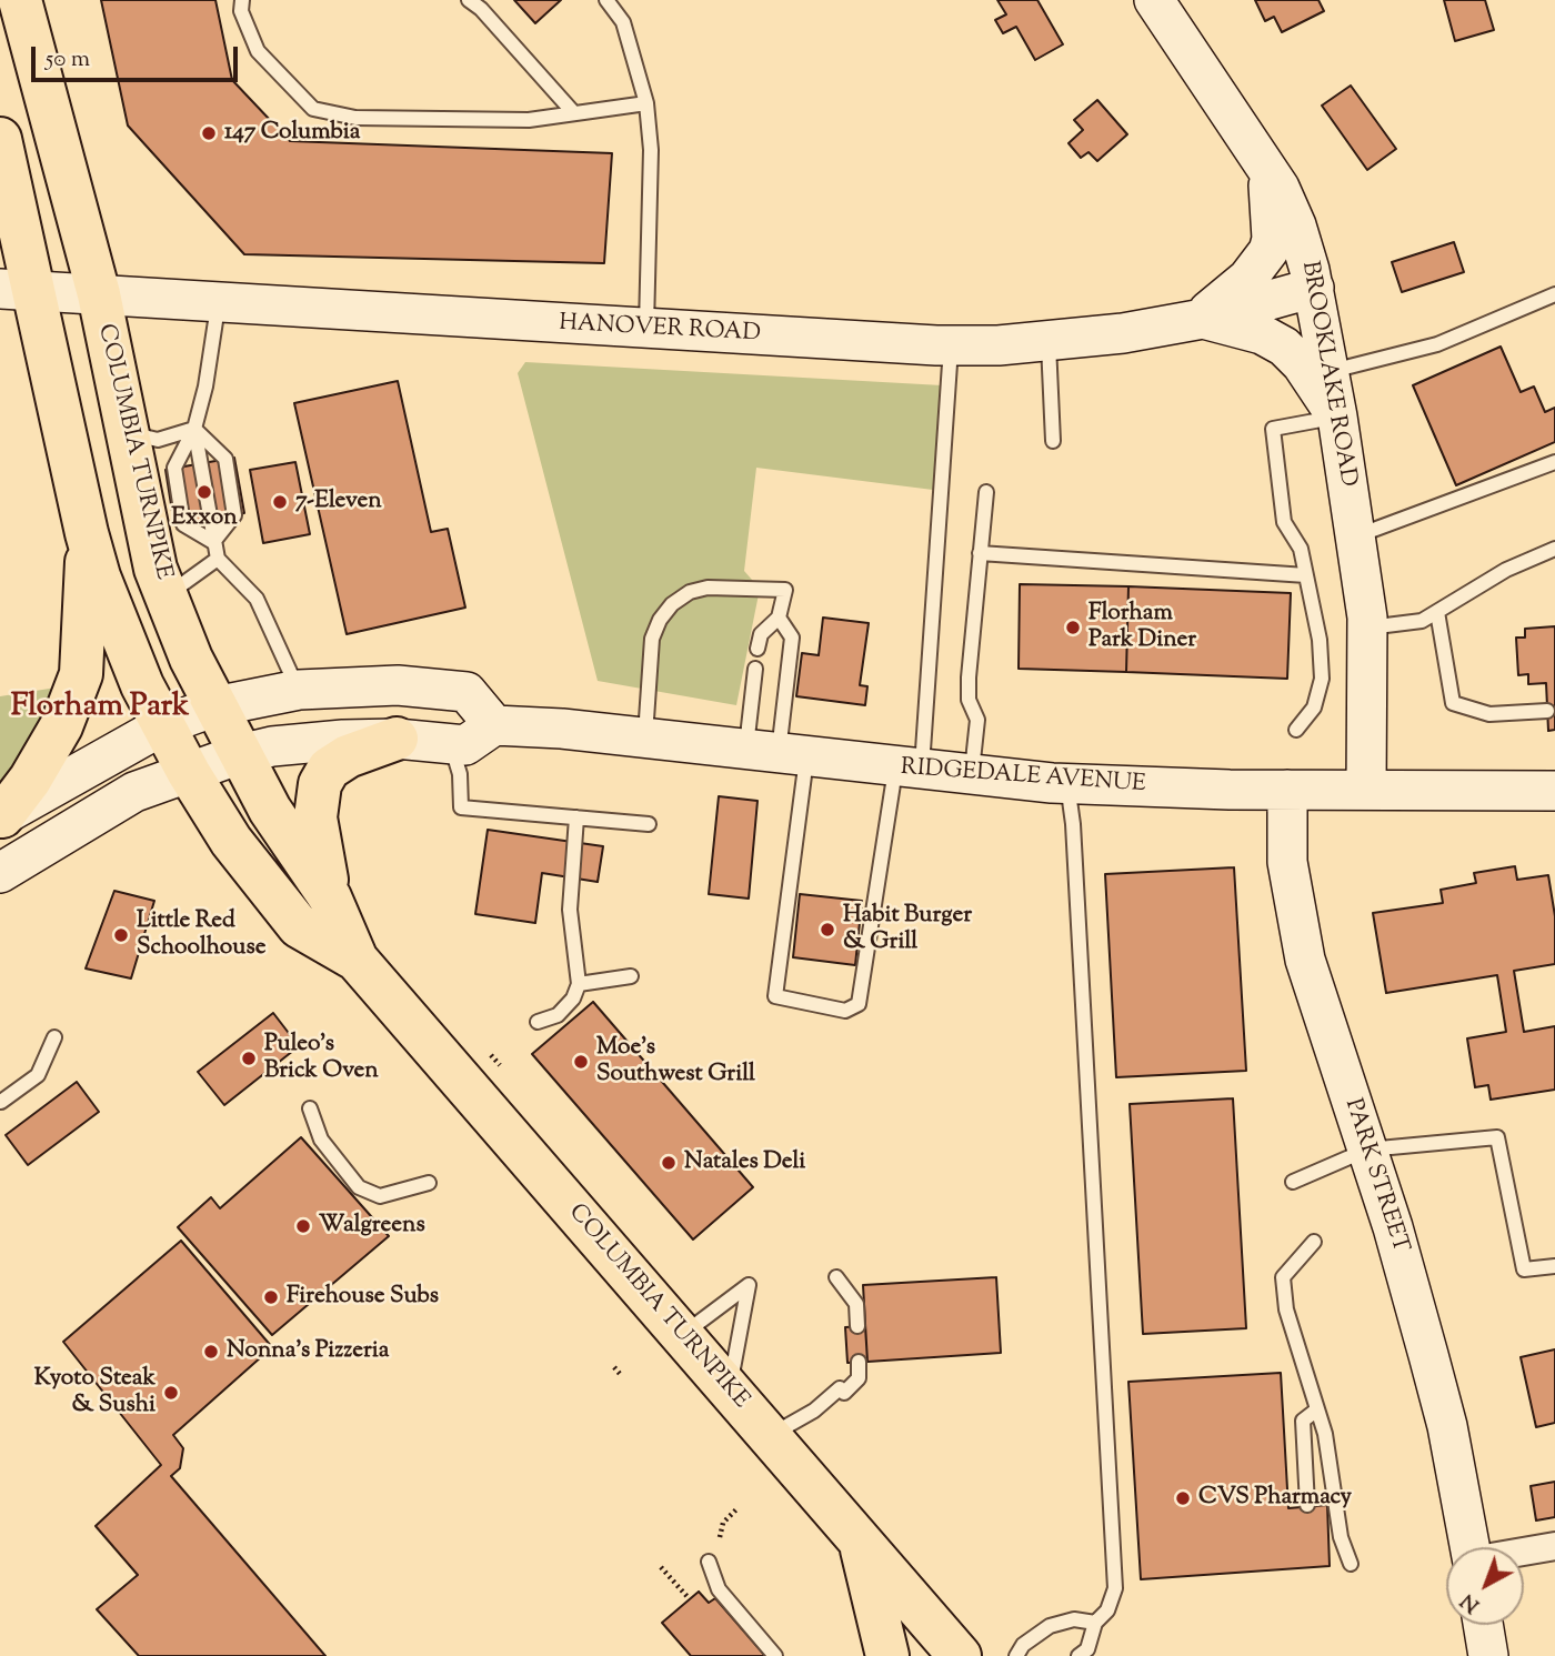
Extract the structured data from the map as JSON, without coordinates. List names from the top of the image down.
{
  "streets": {
    "main road": [
      "HANOVER ROAD",
      "BROOKLAKE ROAD",
      "COLUMBIA TURNPIKE",
      "RIDGEDALE AVENUE",
      "PARK STREET"
    ]
  },
  "crossings": [
    ["HANOVER ROAD", "BROOKLAKE ROAD"],
    ["HANOVER ROAD", "COLUMBIA TURNPIKE"],
    ["BROOKLAKE ROAD", "RIDGEDALE AVENUE"],
    ["RIDGEDALE AVENUE", "PARK STREET"]
  ],
  "districts": ["Florham Park"],
  "places": [
    "147 Columbia",
    "Exxon",
    "7-Eleven",
    "Florham Park Diner",
    "Habit Burger & Grill",
    "Little Red Schoolhouse",
    "Puleo's Brick Oven",
    "Moe's Southwest Grill",
    "Natales Deli",
    "Walgreens",
    "Firehouse Subs",
    "Nonna's Pizzeria",
    "Kyoto Steak & Sushi",
    "CVS Pharmacy"
  ],
  "scale_bar": "50 m",
  "north": "bottom left"
}
